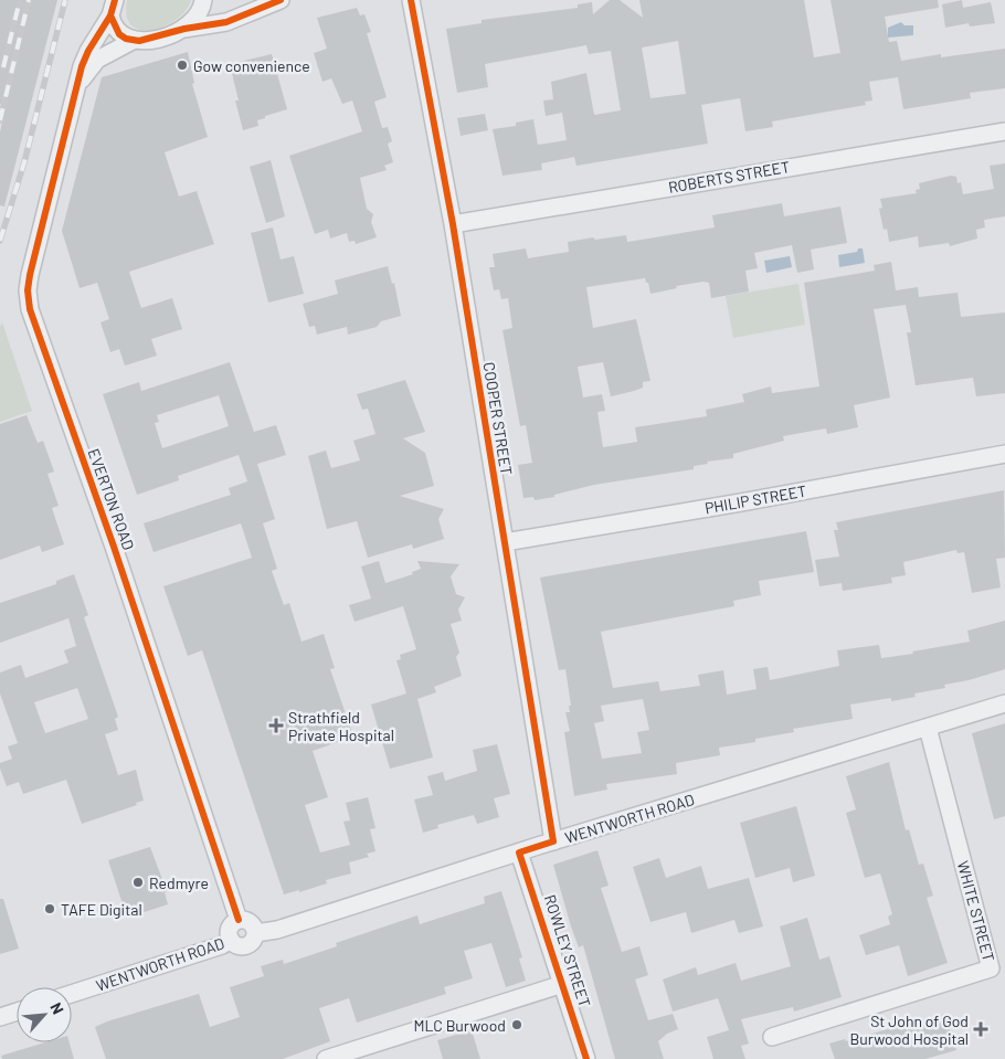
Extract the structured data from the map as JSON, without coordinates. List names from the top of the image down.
{
  "streets": {
    "street": [
      "ROBERTS STREET",
      "COOPER STREET",
      "EVERTON ROAD",
      "PHILIP STREET",
      "WENTWORTH ROAD",
      "WHITE STREET",
      "ROWLEY STREET"
    ]
  },
  "crossings": [
    ["ROBERTS STREET", "COOPER STREET"],
    ["COOPER STREET", "PHILIP STREET"],
    ["COOPER STREET", "WENTWORTH ROAD"],
    ["EVERTON ROAD", "WENTWORTH ROAD"],
    ["WENTWORTH ROAD", "WHITE STREET"],
    ["WENTWORTH ROAD", "ROWLEY STREET"]
  ],
  "places": {
    "other": [
      "Gow convenience",
      "Redmyre",
      "TAFE Digital",
      "MLC Burwood"
    ],
    "health": ["Strathfield Private Hospital", "St John of God Burwood Hospital"]
  },
  "north": "top right"
}
